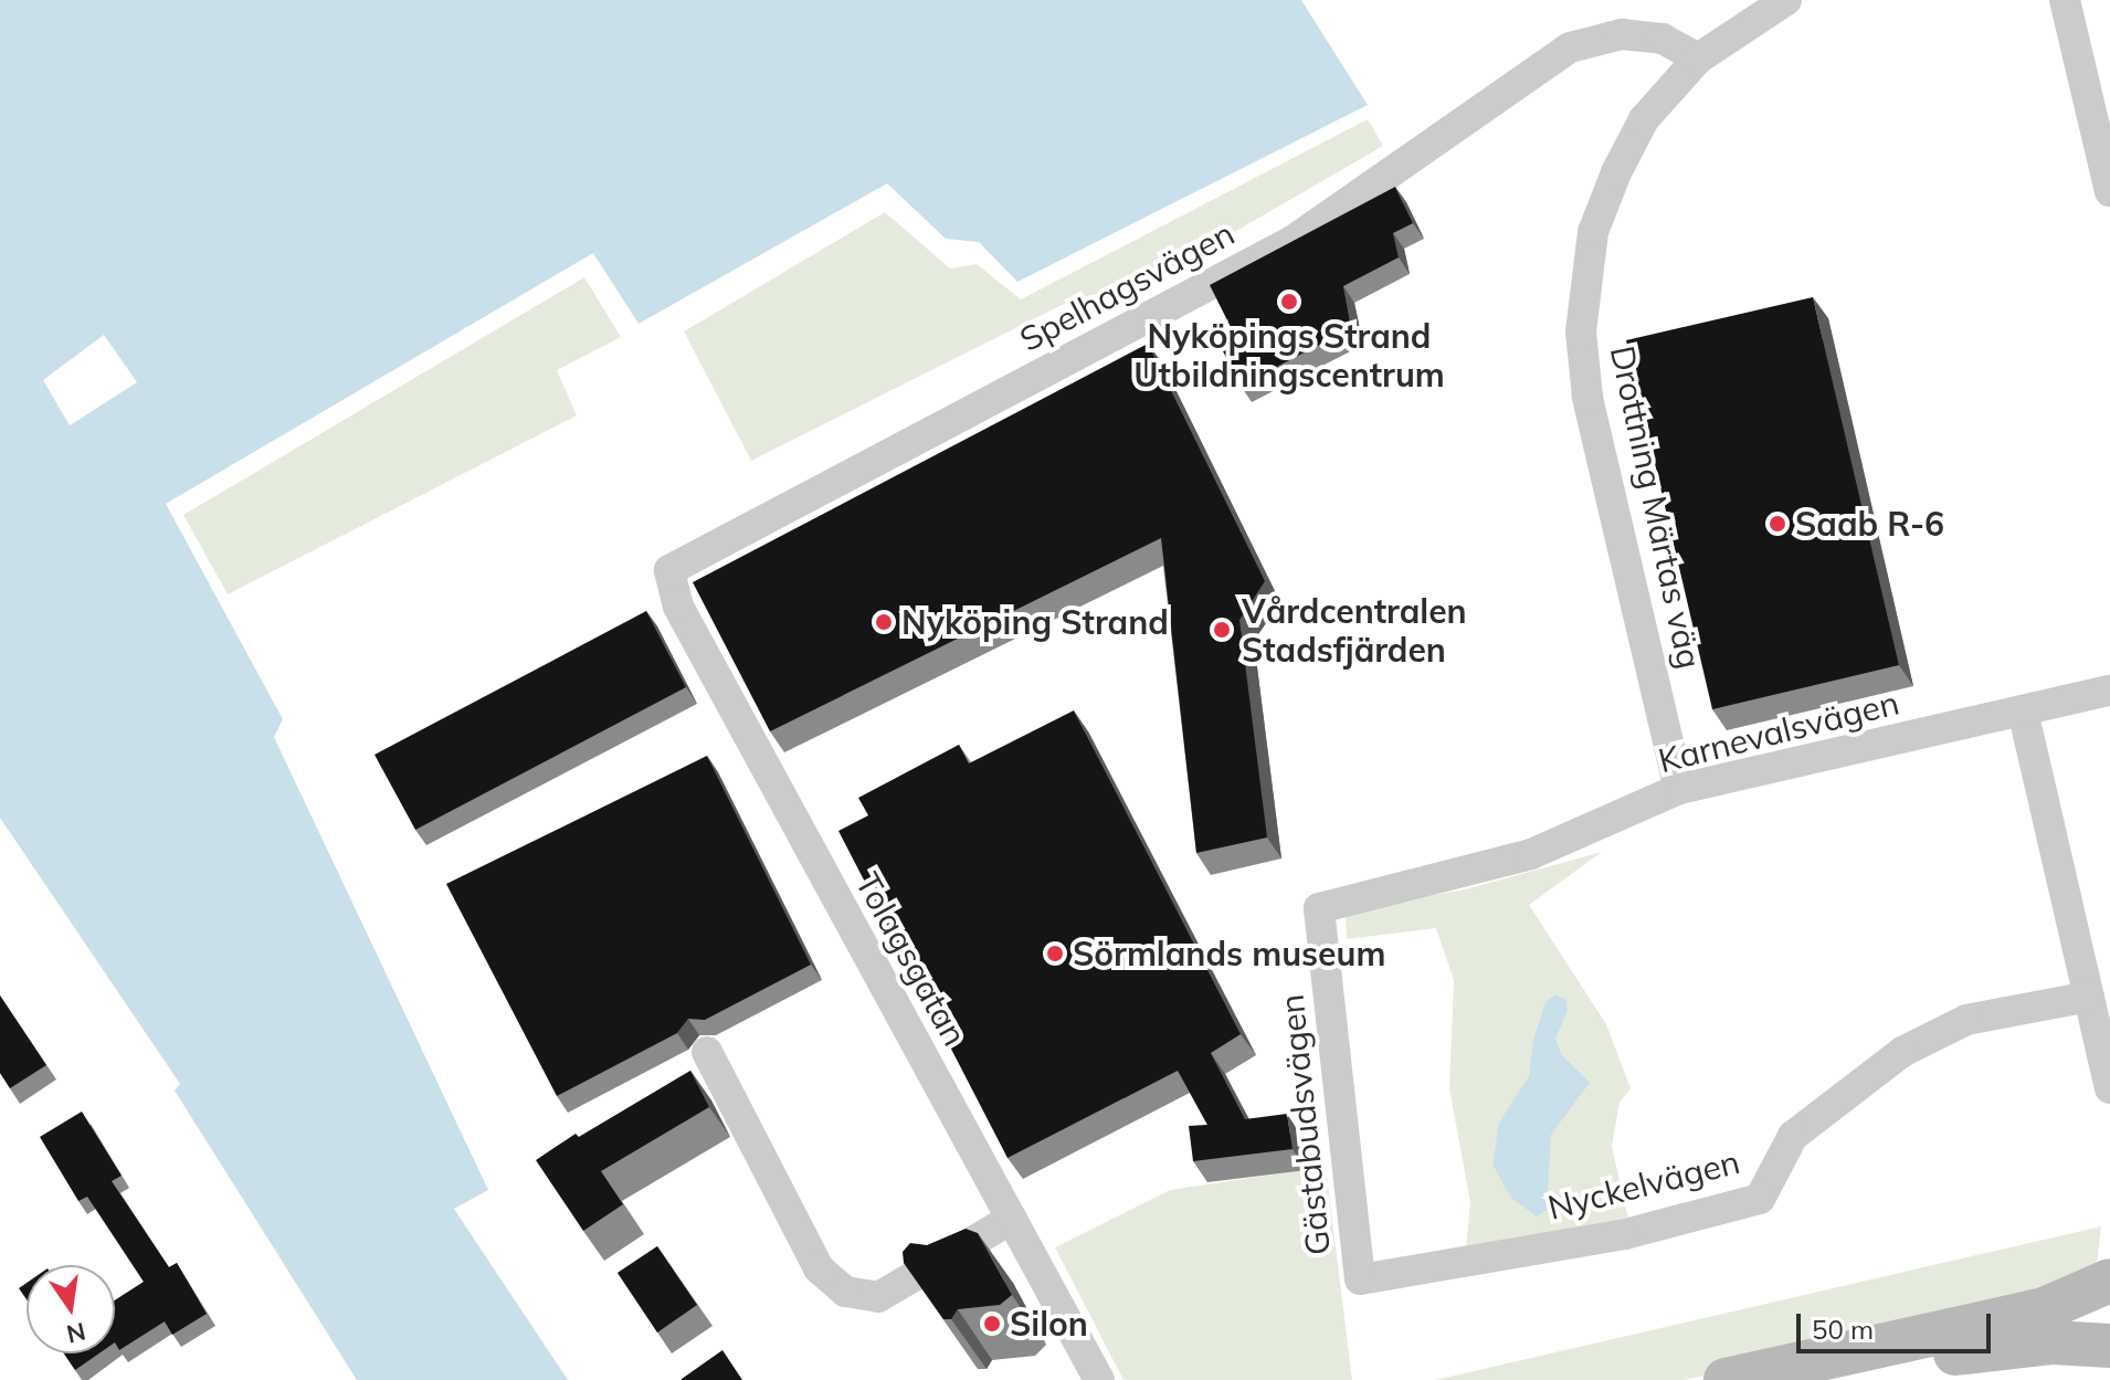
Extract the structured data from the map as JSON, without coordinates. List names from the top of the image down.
{
  "streets": {
    "street": [
      "Spelhagsvägen",
      "Drottning Märtas väg",
      "Karnevalsvägen",
      "Tolagsgatan",
      "Gästabudsvägen",
      "Nyckelvägen"
    ]
  },
  "crossings": [
    ["Spelhagsvägen", "Drottning Märtas väg"],
    ["Spelhagsvägen", "Tolagsgatan"],
    ["Drottning Märtas väg", "Karnevalsvägen"],
    ["Karnevalsvägen", "Gästabudsvägen"],
    ["Gästabudsvägen", "Nyckelvägen"]
  ],
  "places": [
    "Nyköpings Strand Utbildningscentrum",
    "Saab R-6",
    "Nyköping Strand",
    "Vårdcentralen Stadsfjärden",
    "Sörmlands museum",
    "Silon"
  ],
  "scale_bar": "50 m",
  "north": "bottom"
}
